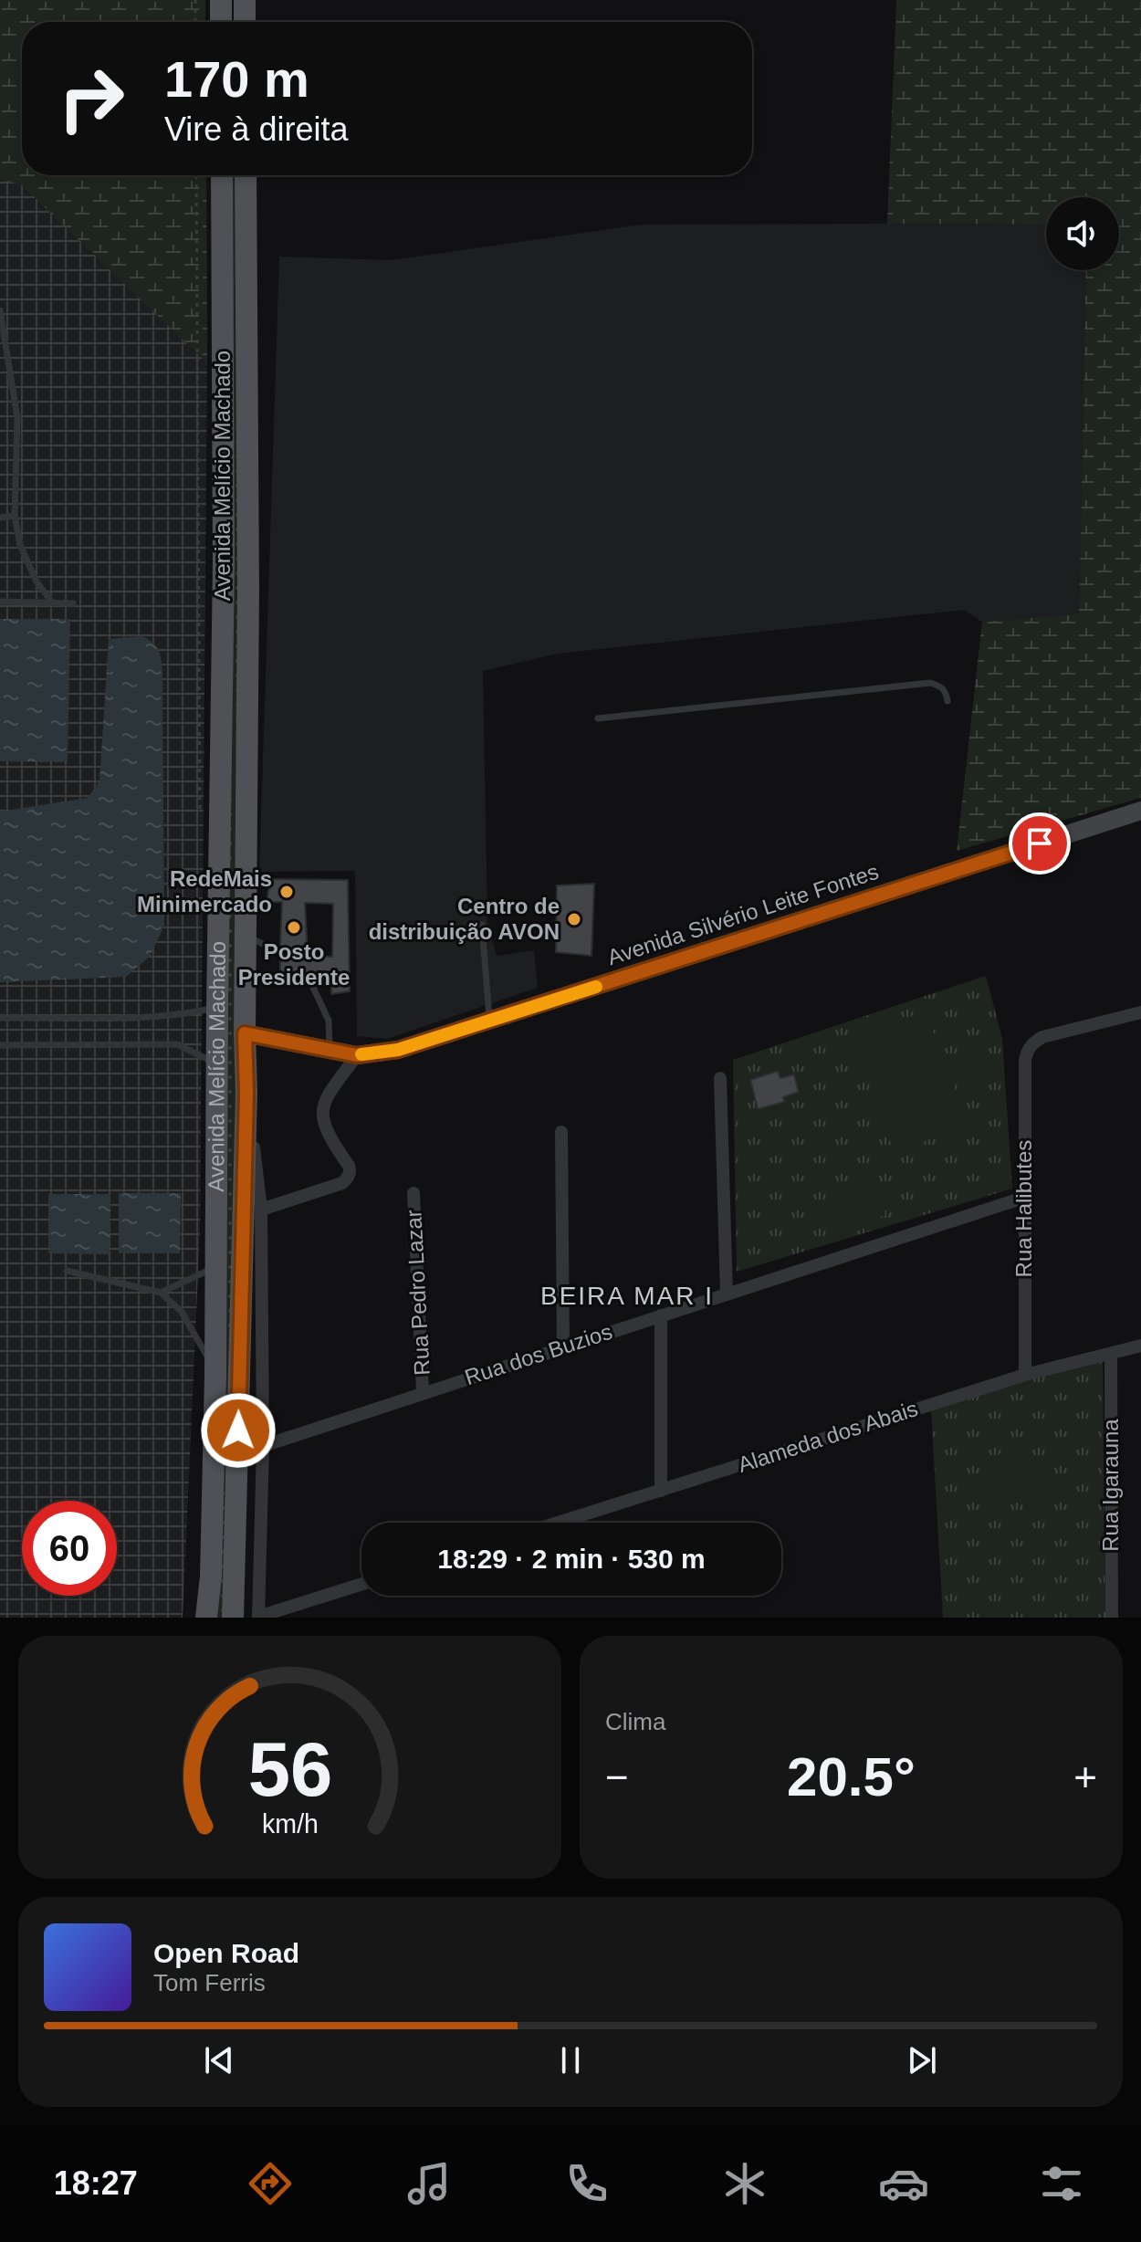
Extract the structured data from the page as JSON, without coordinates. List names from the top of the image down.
{
  "streets": {
    "main road": ["Avenida Melício Machado", "Avenida Silvério Leite Fontes"],
    "street": [
      "Rua Halibutes",
      "Rua Pedro Lazar",
      "Rua dos Buzios",
      "Alameda dos Abais",
      "Rua Igarauna"
    ]
  },
  "crossings": [
    ["Avenida Melício Machado", "Avenida Silvério Leite Fontes"],
    ["Rua Halibutes", "Rua dos Buzios"],
    ["Rua Halibutes", "Alameda dos Abais"],
    ["Rua Pedro Lazar", "Rua dos Buzios"],
    ["Alameda dos Abais", "Rua Igarauna"]
  ],
  "districts": ["BEIRA MAR I"],
  "places": ["RedeMais Minimercado", "Centro de distribuição AVON", "Posto Presidente"],
  "page": {
    "turn": ["170 m", "Vire à direita"],
    "limit": "60",
    "trip": "18:29 · 2 min · 530 m",
    "tile": "Clima",
    "heat": ["−", "20.5°", "+"],
    "song": ["Open Road", "Tom Ferris"],
    "tabs": "18:27",
    "gauge": ["56", "km/h"]
  }
}
